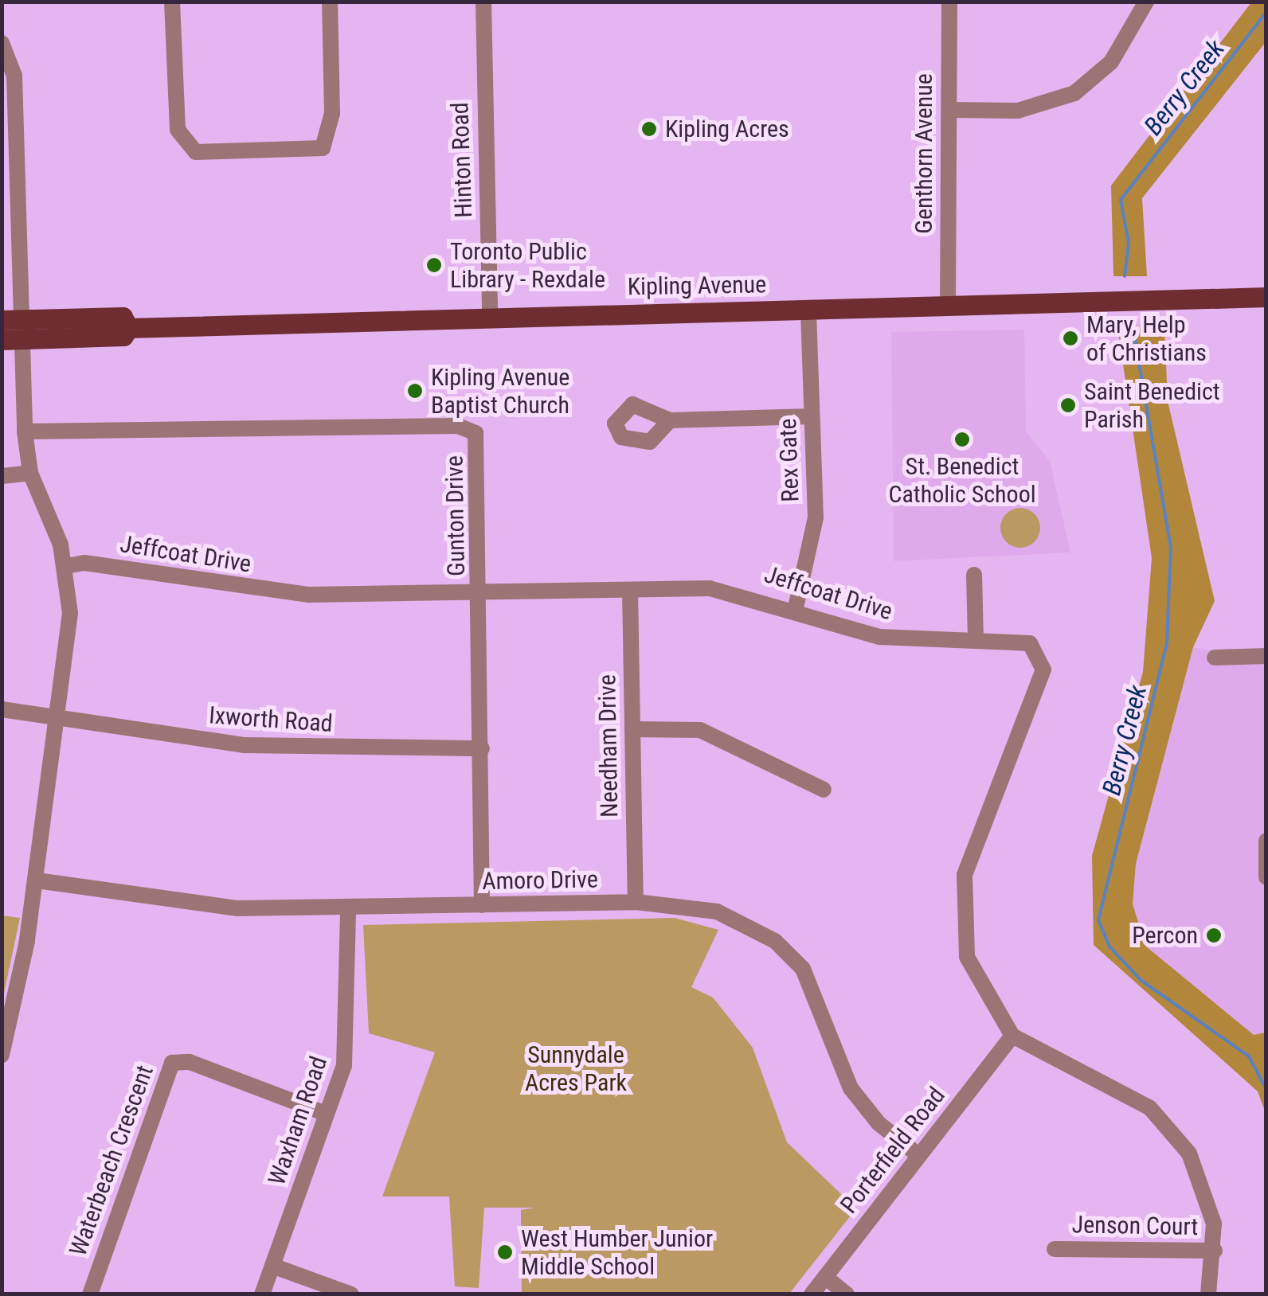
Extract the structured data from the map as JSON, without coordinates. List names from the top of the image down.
{
  "streets": {
    "main road": ["Kipling Avenue"],
    "street": [
      "Genthorn Avenue",
      "Hinton Road",
      "Rex Gate",
      "Gunton Drive",
      "Jeffcoat Drive",
      "Ixworth Road",
      "Needham Drive",
      "Amoro Drive",
      "Waxham Road",
      "Porterfield Road",
      "Waterbeach Crescent",
      "Jenson Court"
    ]
  },
  "crossings": [
    ["Genthorn Avenue", "Kipling Avenue"],
    ["Hinton Road", "Kipling Avenue"],
    ["Kipling Avenue", "Rex Gate"],
    ["Rex Gate", "Jeffcoat Drive"],
    ["Gunton Drive", "Jeffcoat Drive"],
    ["Gunton Drive", "Ixworth Road"],
    ["Gunton Drive", "Amoro Drive"],
    ["Jeffcoat Drive", "Needham Drive"],
    ["Jeffcoat Drive", "Porterfield Road"],
    ["Needham Drive", "Amoro Drive"],
    ["Amoro Drive", "Waxham Road"],
    ["Amoro Drive", "Porterfield Road"],
    ["Waxham Road", "Waterbeach Crescent"]
  ],
  "water": ["Berry Creek"],
  "parks": ["Sunnydale Acres Park"],
  "places": [
    "Kipling Acres",
    "Toronto Public Library - Rexdale",
    "Mary, Help of Christians",
    "Kipling Avenue Baptist Church",
    "Saint Benedict Parish",
    "St. Benedict Catholic School",
    "Percon",
    "West Humber Junior Middle School"
  ]
}
